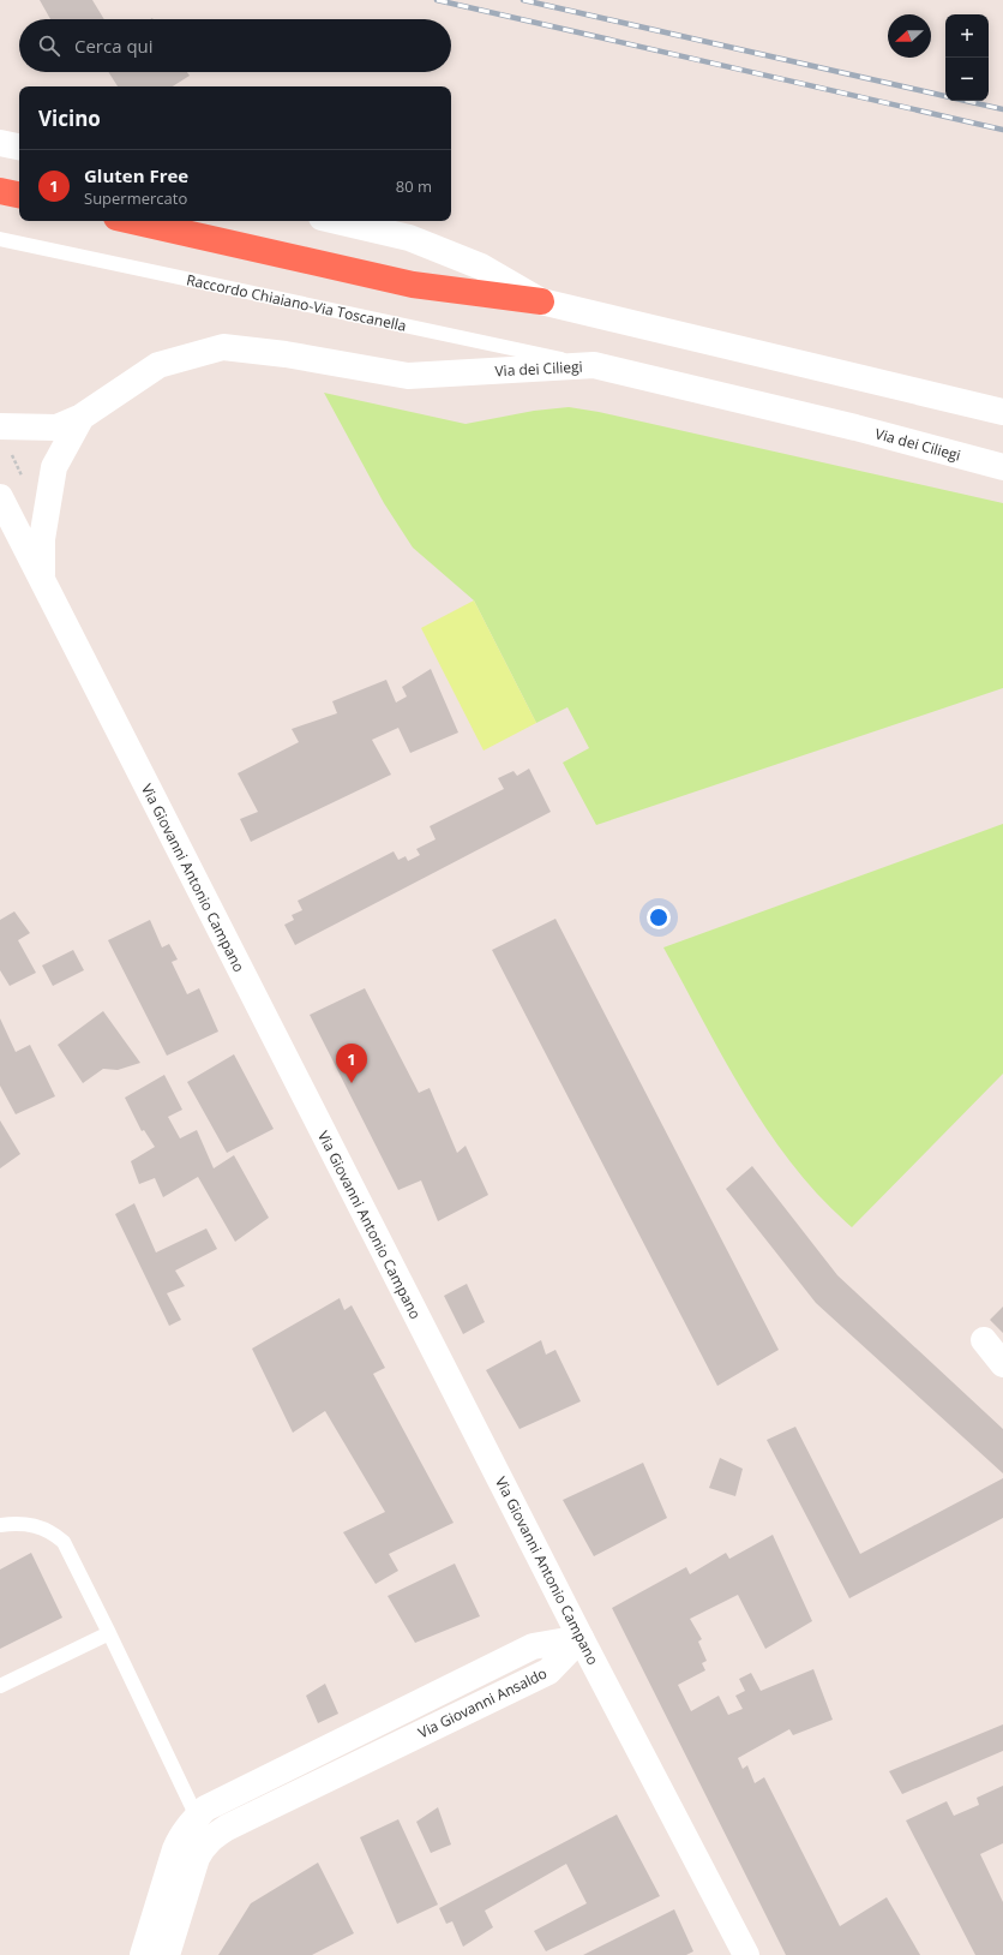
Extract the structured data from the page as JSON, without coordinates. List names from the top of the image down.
{
  "streets": {
    "main road": ["Via dei Ciliegi", "Via Giovanni Antonio Campano", "Via Giovanni Ansaldo"],
    "lane": ["Raccordo Chiaiano-Via Toscanella"]
  },
  "crossings": [
    ["Raccordo Chiaiano-Via Toscanella", "Via dei Ciliegi"],
    ["Via dei Ciliegi", "Via Giovanni Antonio Campano"],
    ["Via Giovanni Antonio Campano", "Via Giovanni Ansaldo"]
  ],
  "north": "left",
  "page": {
    "map_buttons": ["+", "−"],
    "search": "Cerca qui",
    "heading": "Vicino",
    "list": [
      {
        "mark": "1",
        "name": "Gluten Free",
        "note": "Supermercato",
        "value": "80 m"
      }
    ],
    "pins": "1"
  }
}
